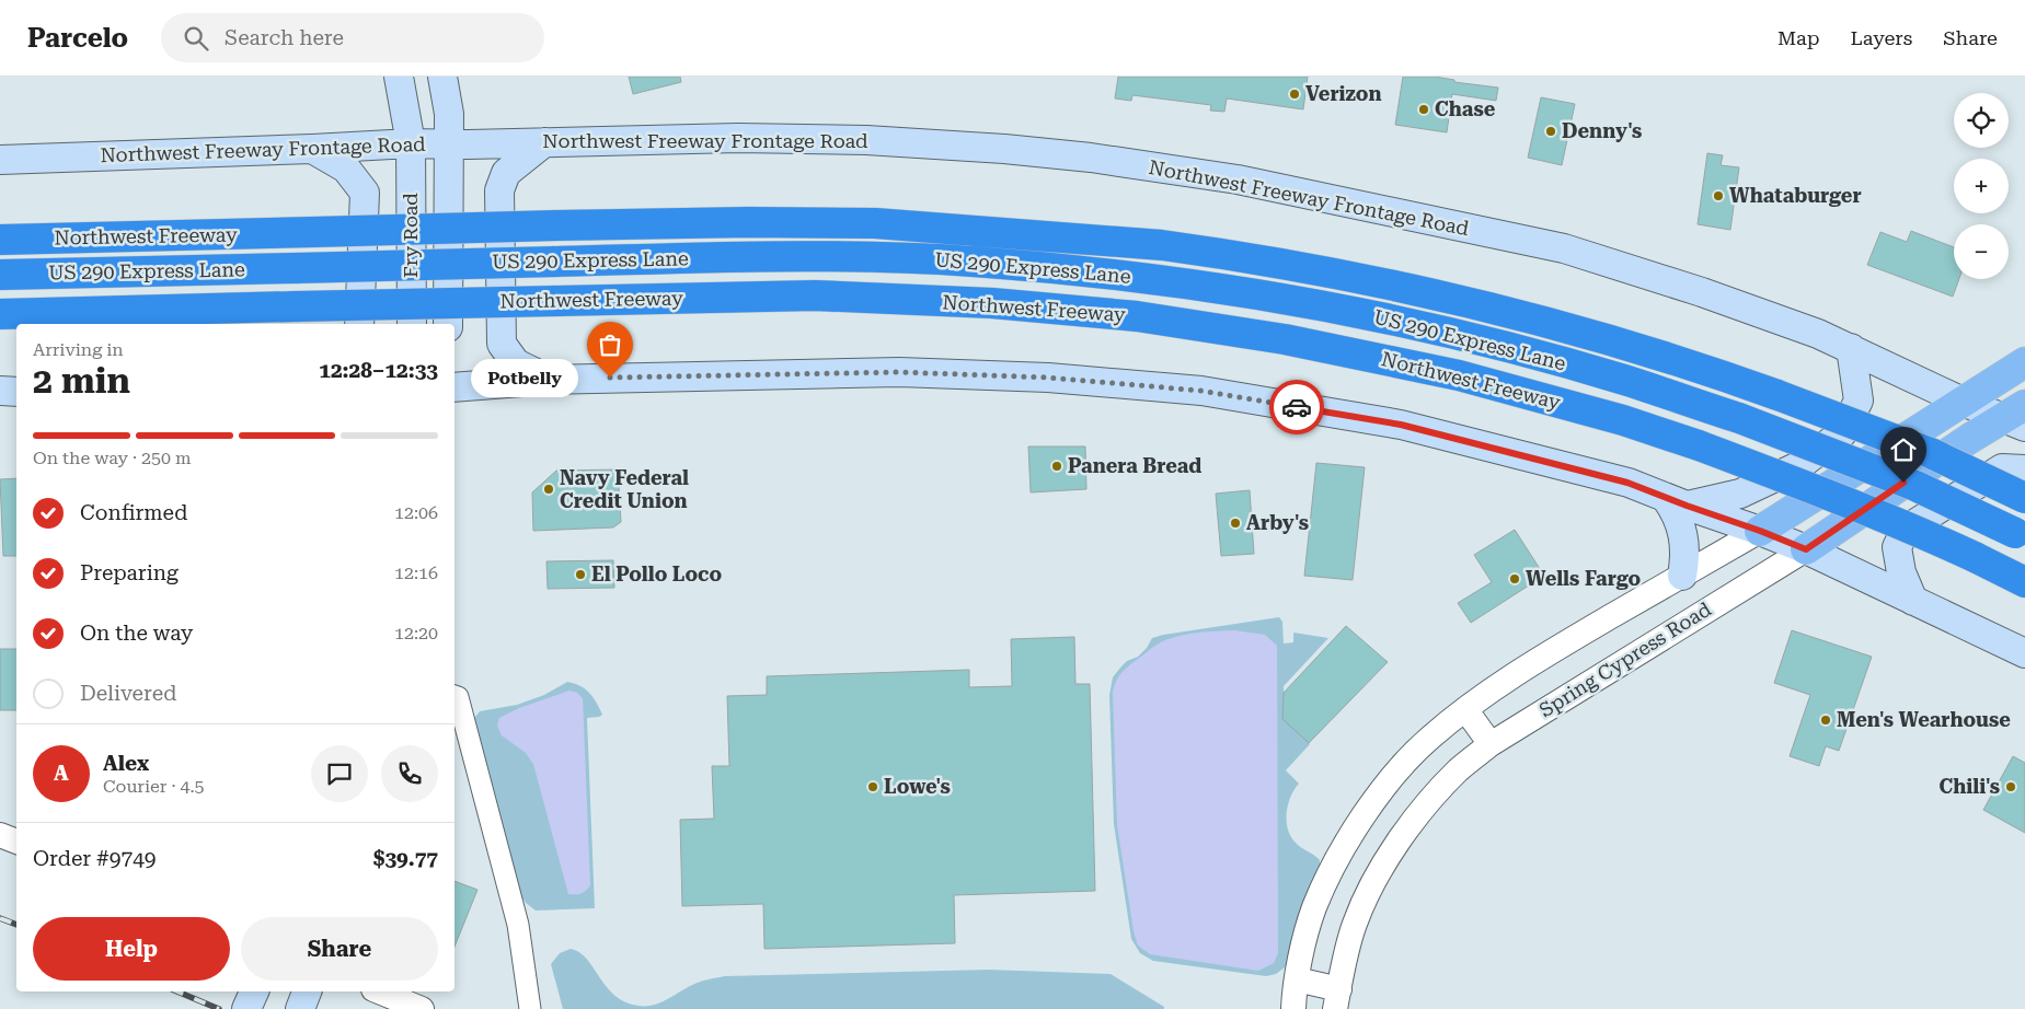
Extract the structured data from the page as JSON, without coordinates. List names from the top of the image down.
{
  "streets": {
    "highway": ["Northwest Freeway", "US 290 Express Lane"],
    "main road": ["Northwest Freeway Frontage Road", "Fry Road", "Spring Cypress Road"]
  },
  "crossings": [
    ["Northwest Freeway Frontage Road", "Fry Road"],
    ["Northwest Freeway Frontage Road", "Spring Cypress Road"]
  ],
  "places": [
    "Verizon",
    "Chase",
    "Denny's",
    "Whataburger",
    "Potbelly",
    "Panera Bread",
    "Navy Federal Credit Union",
    "Arby's",
    "El Pollo Loco",
    "Wells Fargo",
    "Men's Wearhouse",
    "Lowe's",
    "Chili's"
  ],
  "page": {
    "header": "Parcelo",
    "search": "Search here",
    "nav": ["Map", "Layers", "Share"],
    "map_buttons": ["+", "−"],
    "heading": ["2 min", "Arriving in", "12:28–12:33"],
    "panel": [
      "Alex",
      "Courier · 4.5",
      "Order #9749",
      "$39.77"
    ],
    "bubble": "Potbelly",
    "bar": "On the way · 250 m",
    "list": [
      ["Confirmed", "12:06"],
      ["Preparing", "12:16"],
      ["On the way", "12:20"],
      "Delivered"
    ],
    "round": "A",
    "buttons": ["Help", "Share"]
  }
}
